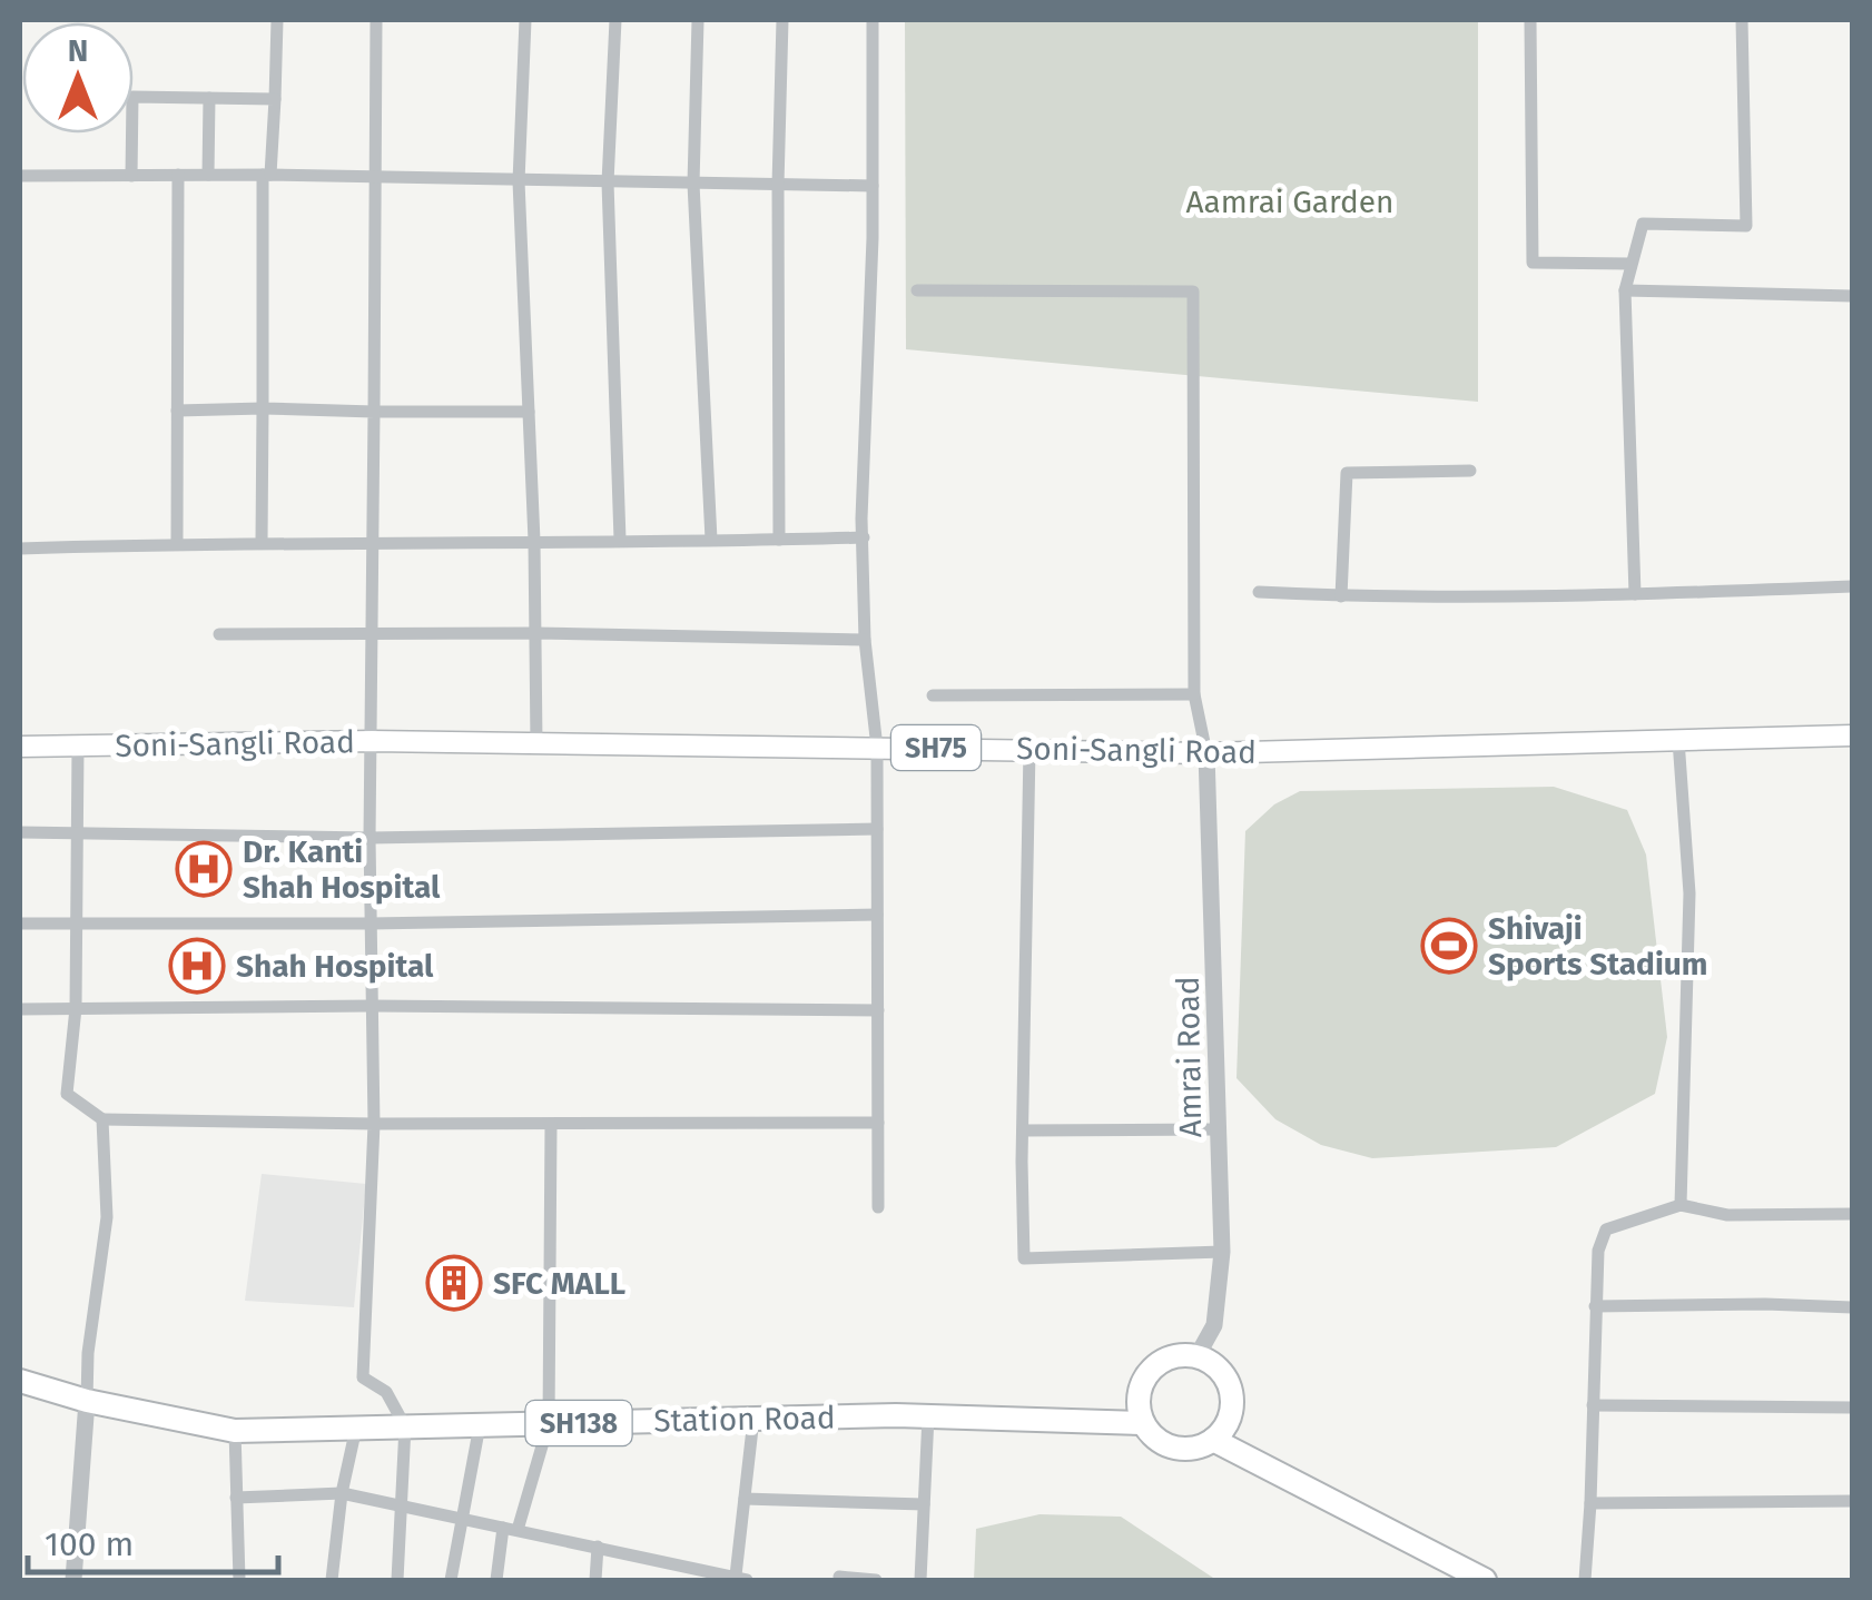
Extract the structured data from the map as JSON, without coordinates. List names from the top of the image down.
{
  "streets": {
    "highway": ["Station Road", "SH138"],
    "main road": ["Soni-Sangli Road", "SH75"],
    "street": ["Amrai Road"]
  },
  "crossings": [
    ["Soni-Sangli Road", "Amrai Road"],
    ["Amrai Road", "Station Road"]
  ],
  "parks": ["Aamrai Garden"],
  "places": {
    "hospital": ["Dr. Kanti Shah Hospital", "Shah Hospital"],
    "sports": ["Shivaji Sports Stadium"],
    "building": ["SFC MALL"]
  },
  "scale_bar": "100 m",
  "north": "top"
}
